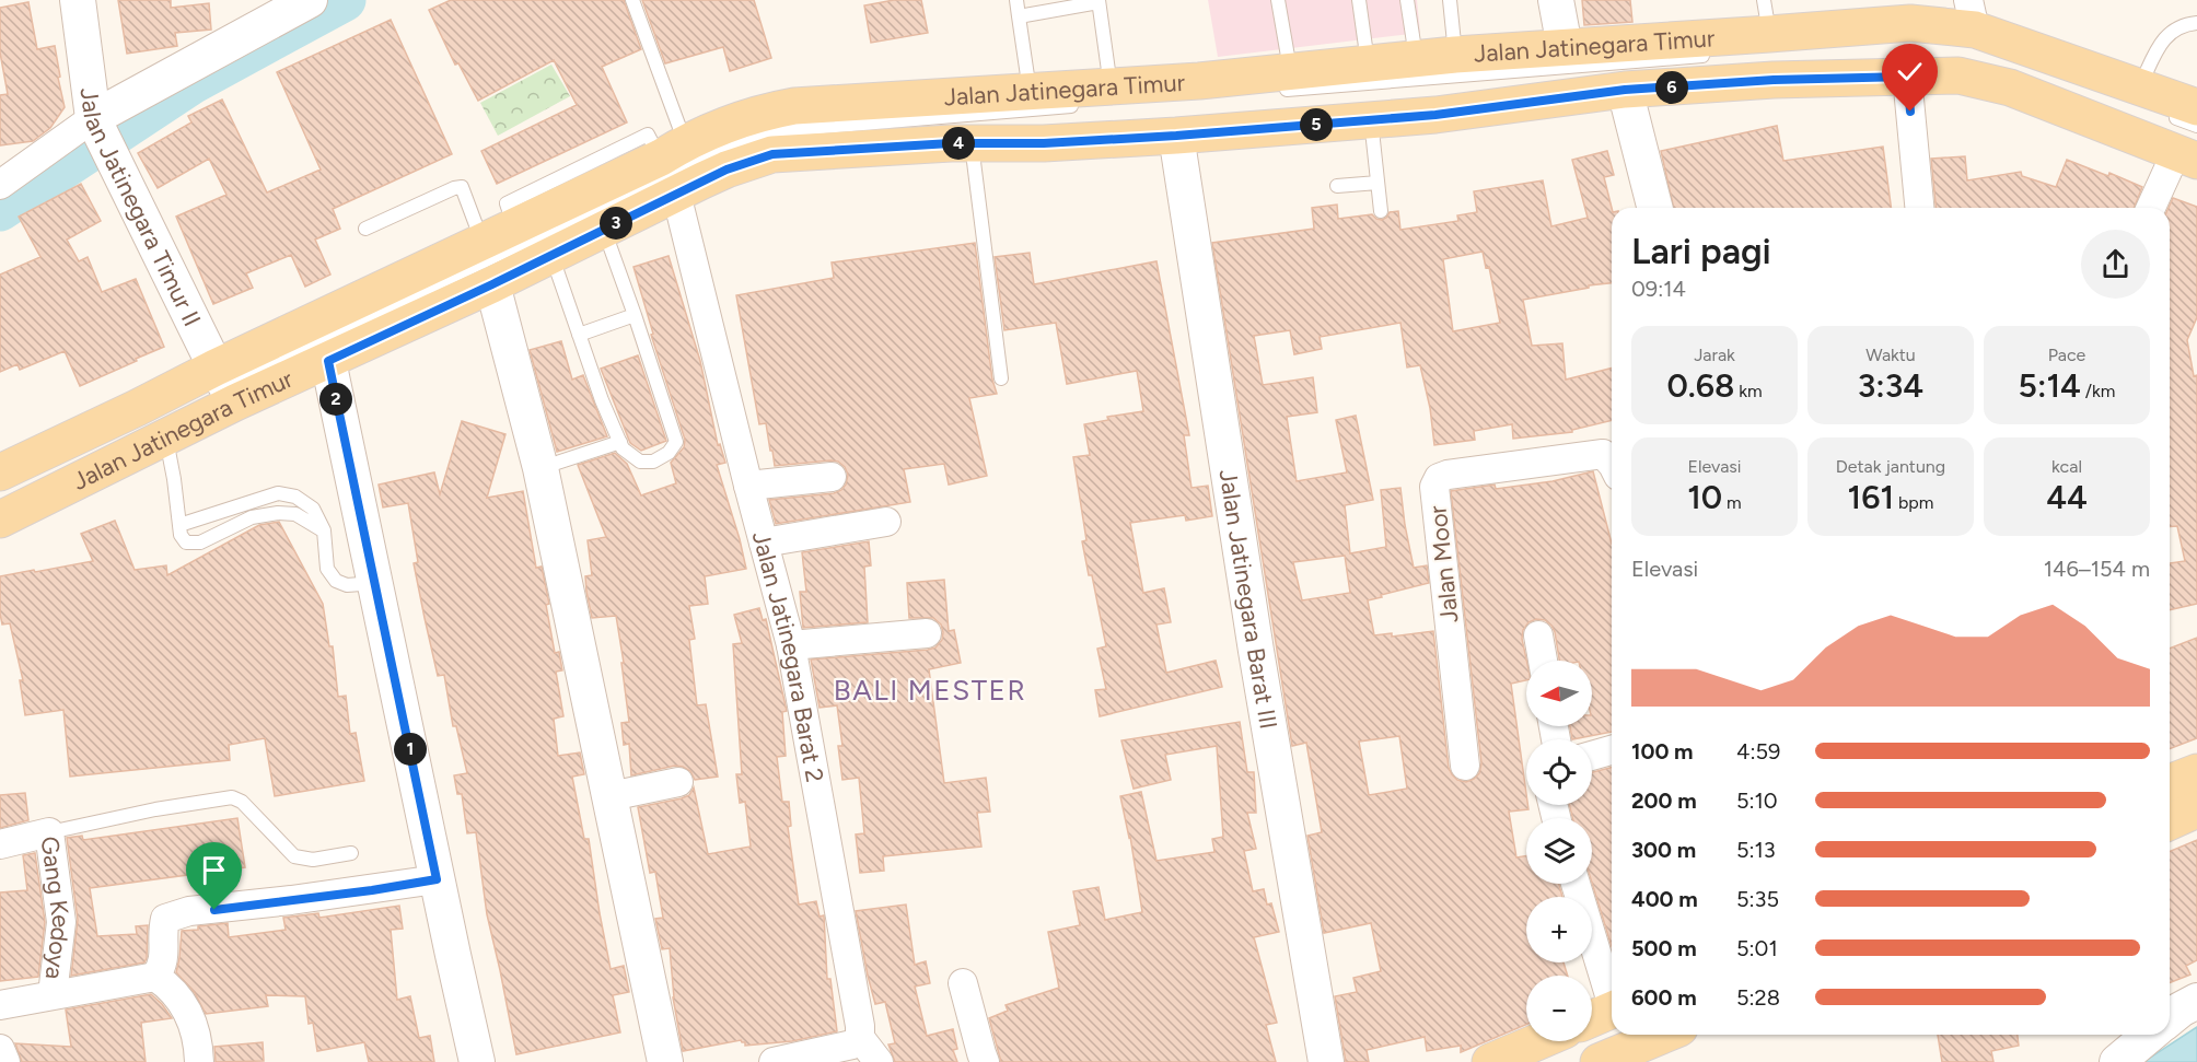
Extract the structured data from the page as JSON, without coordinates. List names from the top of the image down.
{
  "streets": {
    "main road": ["Jalan Jatinegara Timur"],
    "street": [
      "Jalan Jatinegara Timur II",
      "Jalan Moor",
      "Jalan Jatinegara Barat III",
      "Jalan Jatinegara Barat 2",
      "Gang Kedoya"
    ]
  },
  "crossings": [
    ["Jalan Jatinegara Timur", "Jalan Jatinegara Timur II"],
    ["Jalan Jatinegara Timur", "Jalan Jatinegara Barat III"],
    ["Jalan Jatinegara Timur", "Jalan Jatinegara Barat 2"]
  ],
  "districts": ["BALI MESTER"],
  "north": "left",
  "page": {
    "pins": [
      "6",
      "5",
      "4",
      "3",
      "2",
      "1"
    ],
    "heading": ["Lari pagi", "09:14"],
    "stats": [
      ["Jarak", "0.68 km"],
      ["Waktu", "3:34"],
      ["Pace", "5:14 /km"],
      ["Elevasi", "10 m"],
      ["Detak jantung", "161 bpm"],
      ["kcal", "44"]
    ],
    "chart": ["Elevasi", "146–154 m"],
    "map_buttons": ["+", "−"],
    "list": [
      {
        "name": "100 m",
        "note": "4:59"
      },
      {
        "name": "200 m",
        "note": "5:10"
      },
      {
        "name": "300 m",
        "note": "5:13"
      },
      {
        "name": "400 m",
        "note": "5:35"
      },
      {
        "name": "500 m",
        "note": "5:01"
      },
      {
        "name": "600 m",
        "note": "5:28"
      }
    ]
  }
}
